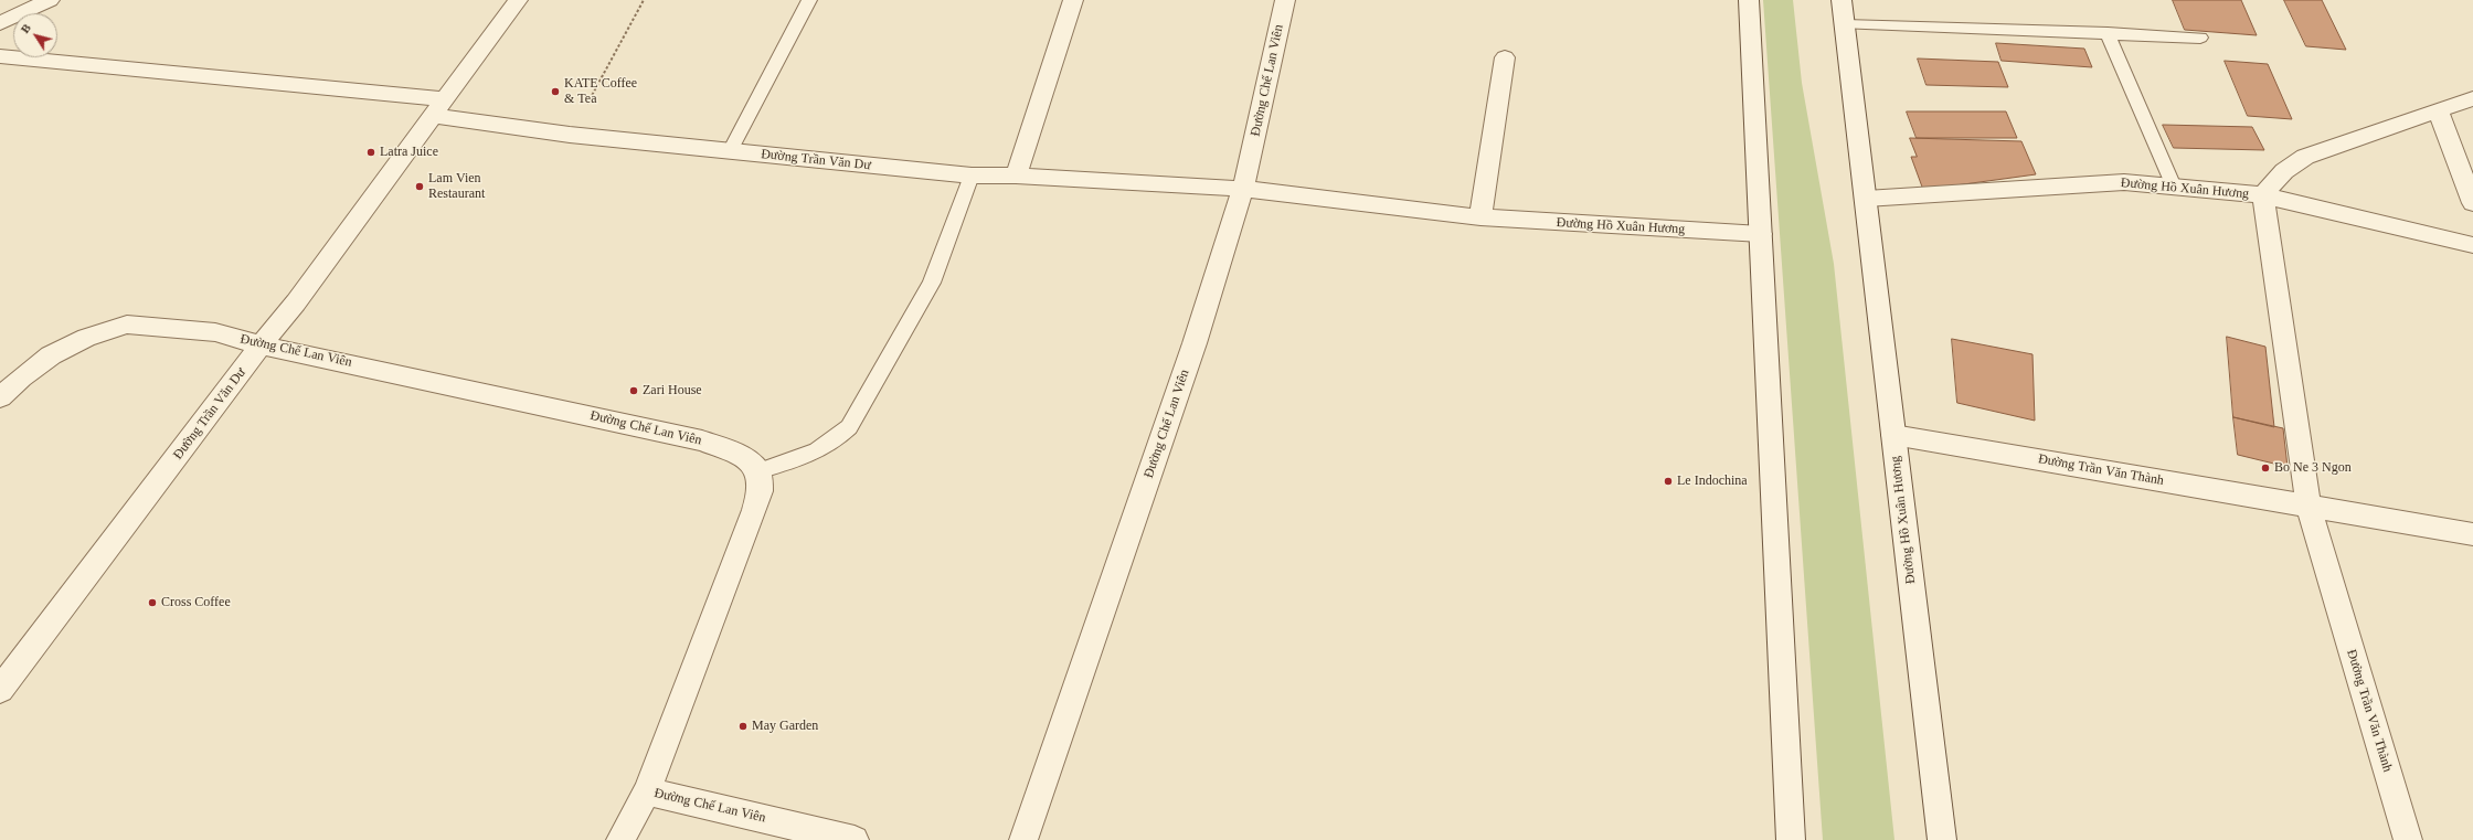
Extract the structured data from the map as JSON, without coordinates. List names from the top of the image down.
{
  "streets": {
    "street": [
      "Đường Chế Lan Viên",
      "Đường Trần Văn Dư",
      "Đường Hồ Xuân Hương",
      "Đường Trần Văn Thành"
    ]
  },
  "crossings": [
    ["Đường Chế Lan Viên", "Đường Trần Văn Dư"],
    ["Đường Chế Lan Viên", "Đường Hồ Xuân Hương"],
    ["Đường Trần Văn Dư", "Đường Hồ Xuân Hương"],
    ["Đường Hồ Xuân Hương", "Đường Trần Văn Thành"]
  ],
  "places": [
    "KATE Coffee & Tea",
    "Latra Juice",
    "Lam Vien Restaurant",
    "Zari House",
    "Bo Ne 3 Ngon",
    "Le Indochina",
    "Cross Coffee",
    "May Garden"
  ],
  "north": "top left"
}
